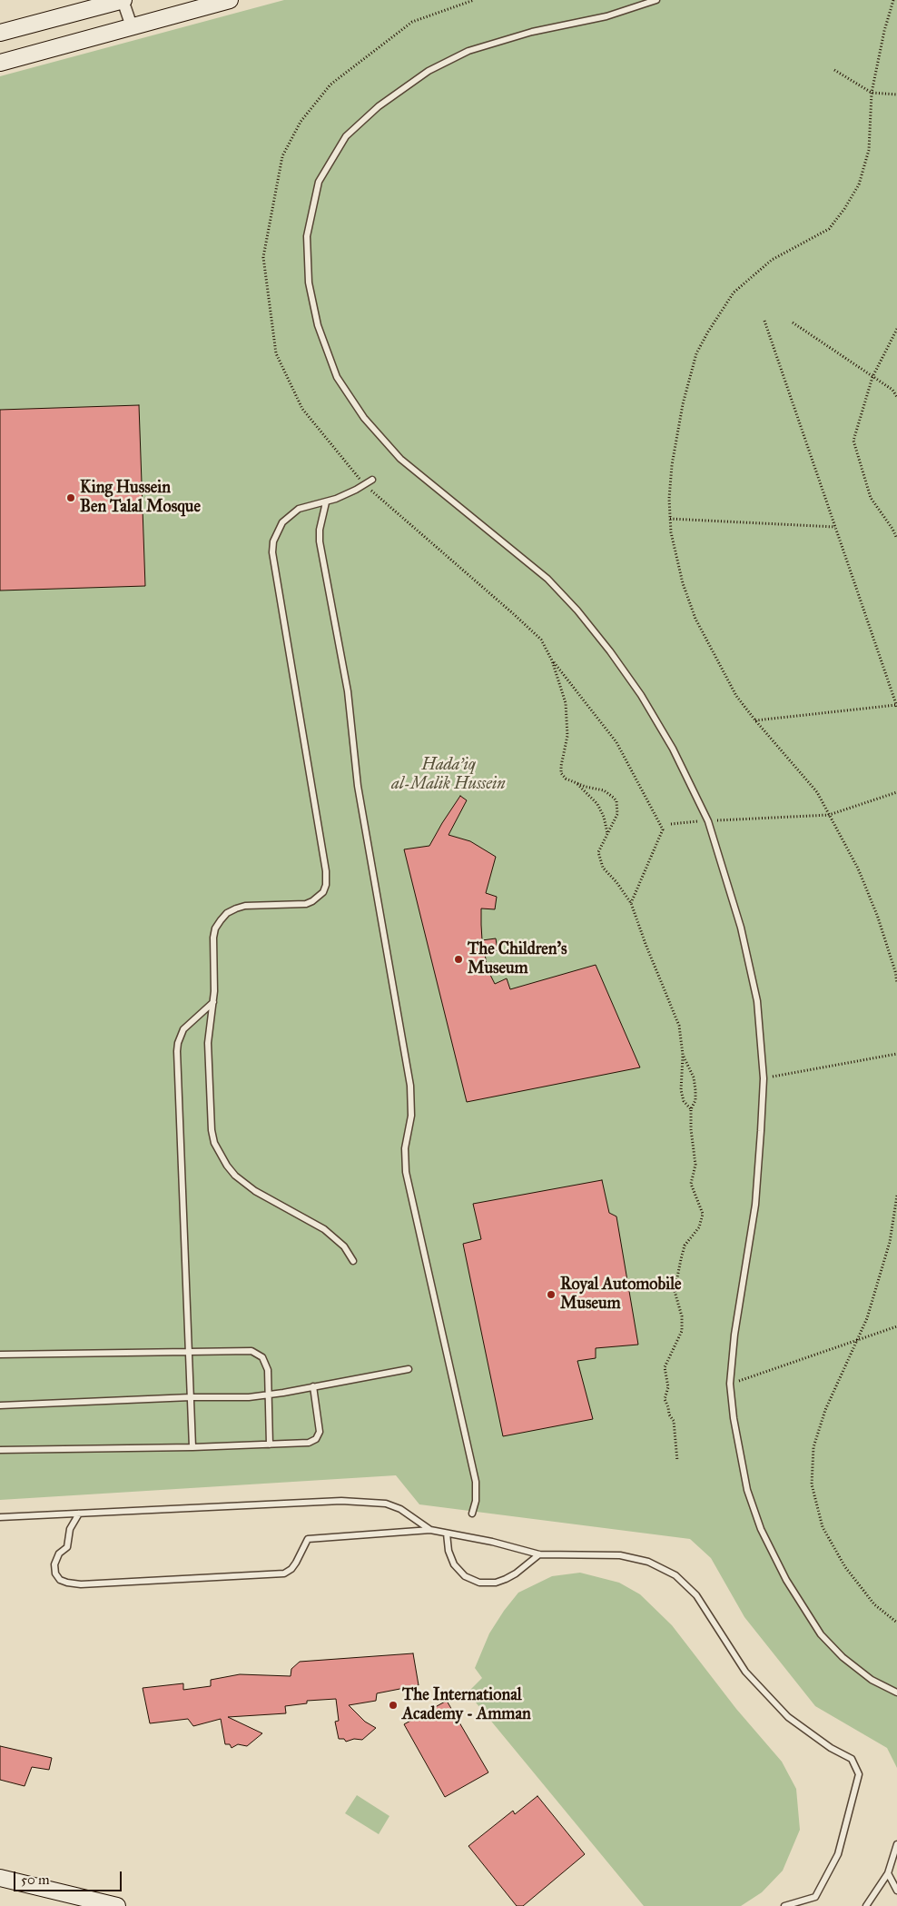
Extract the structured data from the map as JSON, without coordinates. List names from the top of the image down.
{
  "parks": ["Hada'iq al-Malik Hussein"],
  "places": [
    "King Hussein Ben Talal Mosque",
    "The Children's Museum",
    "Royal Automobile Museum",
    "The International Academy - Amman"
  ],
  "scale_bar": "50 m"
}
